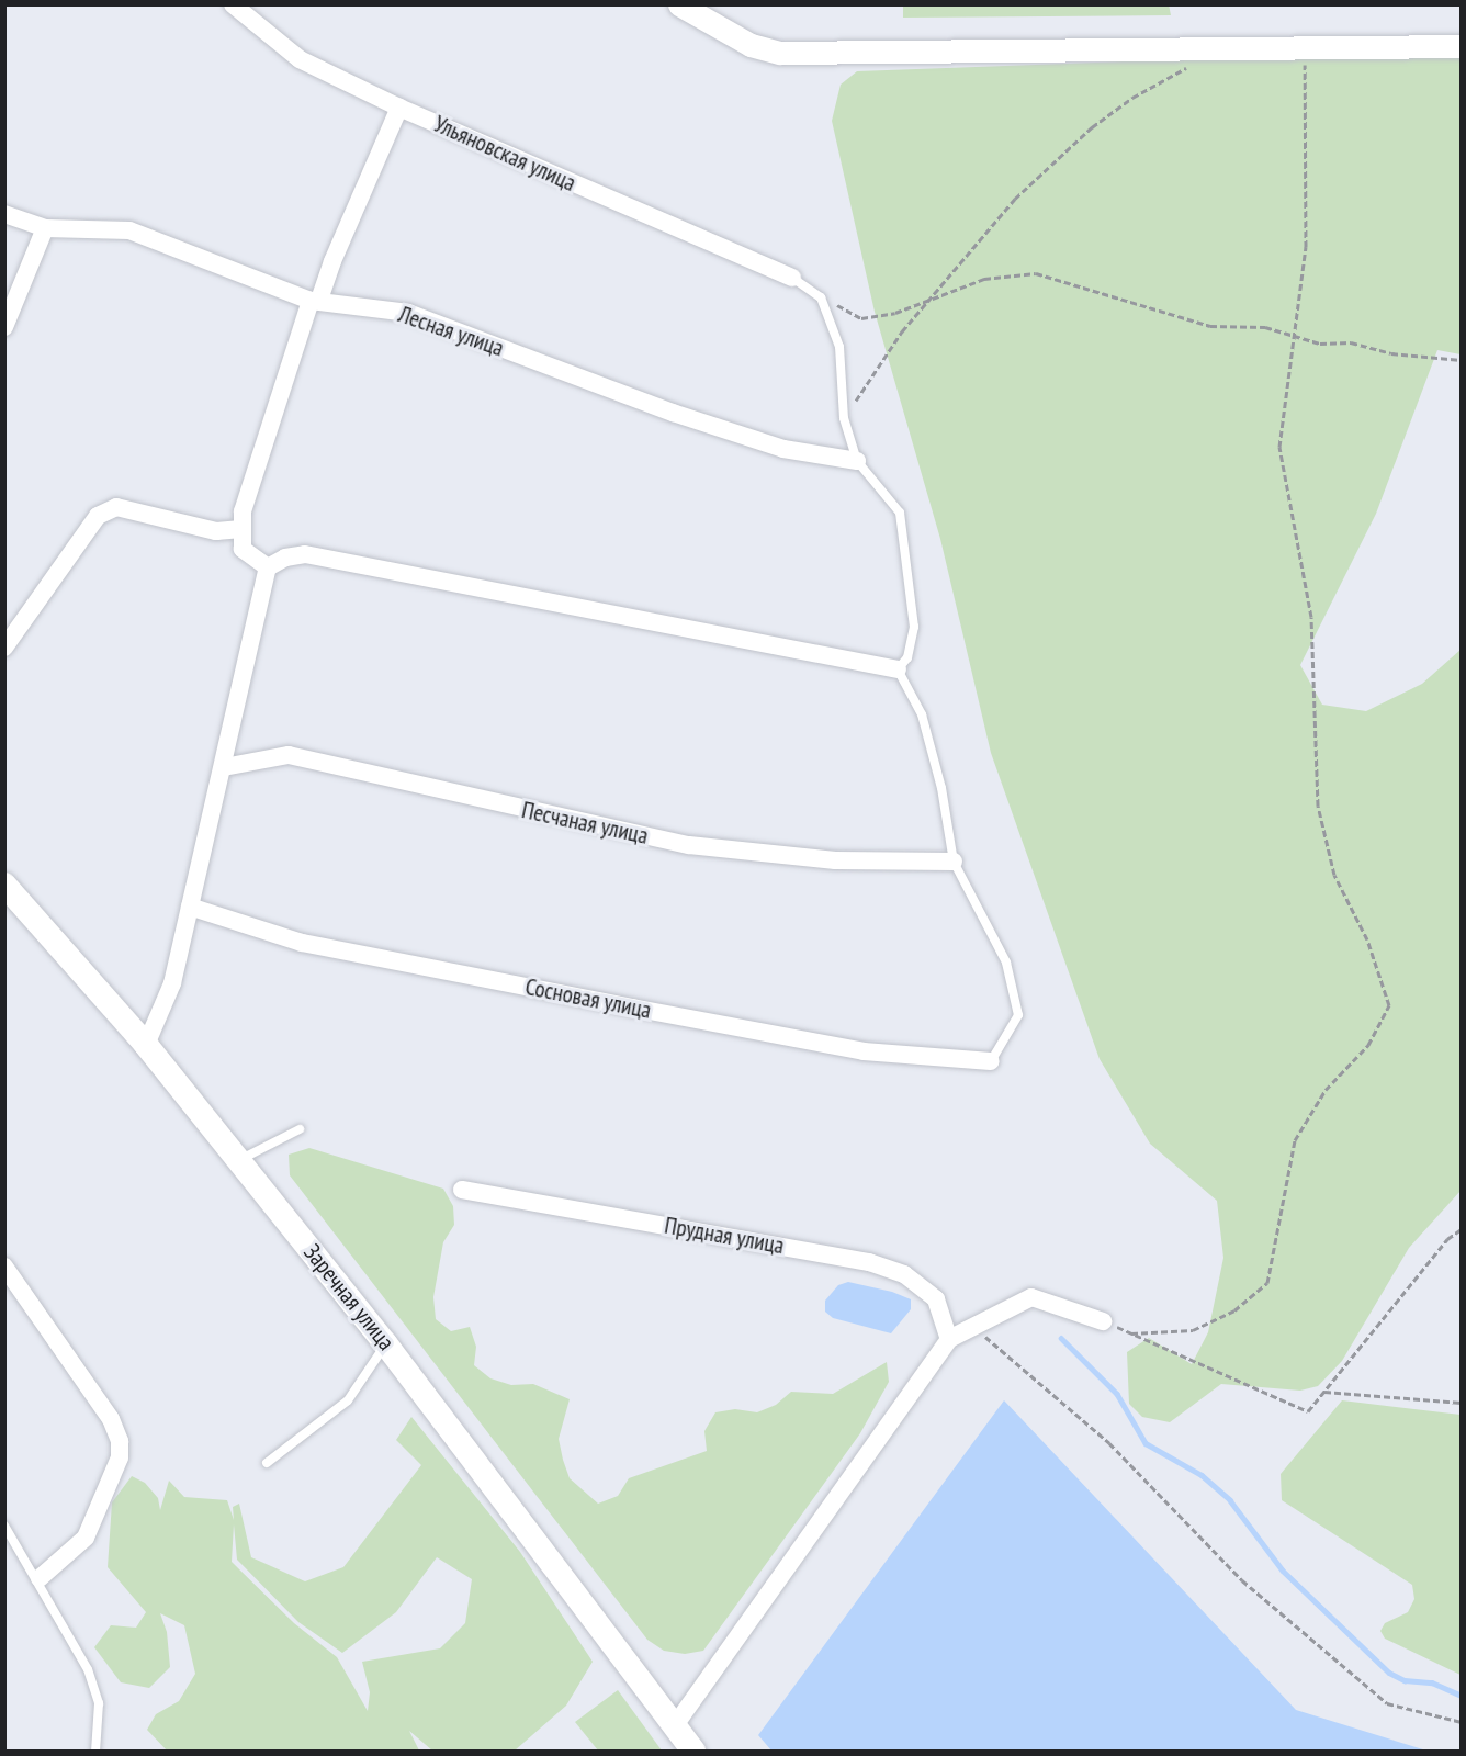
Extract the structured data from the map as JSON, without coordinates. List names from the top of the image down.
{
  "streets": {
    "main road": ["Заречная улица"],
    "street": [
      "Ульяновская улица",
      "Лесная улица",
      "Песчаная улица",
      "Сосновая улица",
      "Прудная улица"
    ]
  }
}
